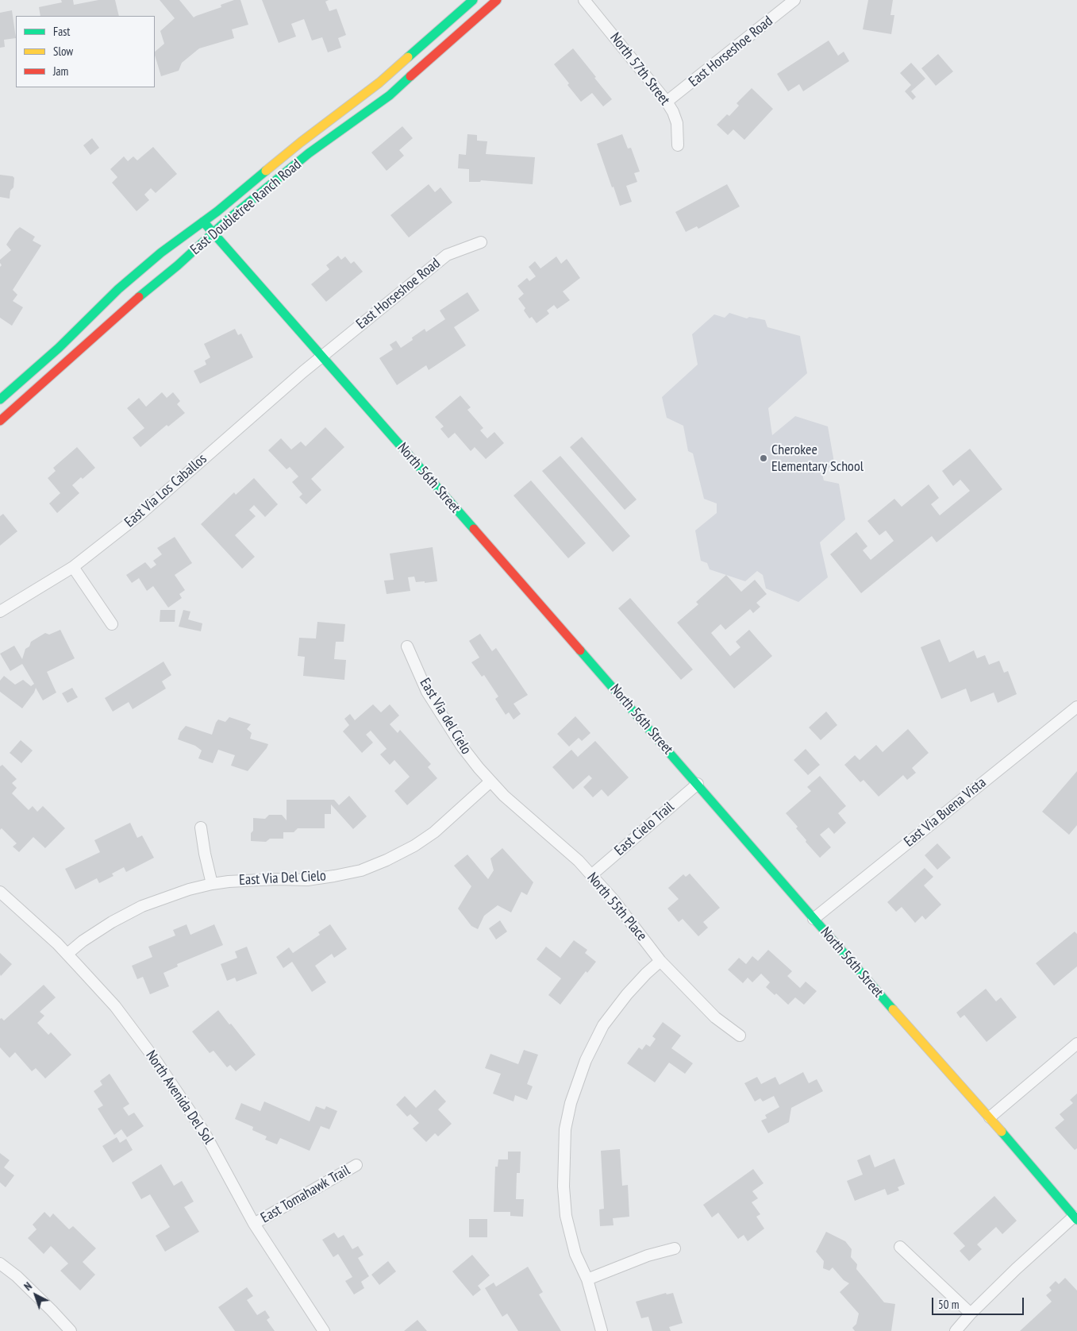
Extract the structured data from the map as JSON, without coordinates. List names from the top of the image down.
{
  "streets": {
    "street": [
      "East Horseshoe Road",
      "North 57th Street",
      "East Doubletree Ranch Road",
      "North 56th Street",
      "East Via Los Caballos",
      "East Via del Cielo",
      "East Via Buena Vista",
      "East Cielo Trail",
      "East Via Del Cielo",
      "North 55th Place",
      "North Avenida Del Sol",
      "East Tomahawk Trail"
    ]
  },
  "crossings": [
    ["East Horseshoe Road", "North 57th Street"],
    ["East Horseshoe Road", "North 56th Street"],
    ["East Horseshoe Road", "East Via Los Caballos"],
    ["East Doubletree Ranch Road", "North 56th Street"],
    ["North 56th Street", "East Via Los Caballos"],
    ["North 56th Street", "East Via Buena Vista"],
    ["North 56th Street", "East Cielo Trail"],
    ["East Via del Cielo", "East Via Del Cielo"],
    ["East Via del Cielo", "North 55th Place"],
    ["East Cielo Trail", "North 55th Place"],
    ["East Via Del Cielo", "North 55th Place"],
    ["East Via Del Cielo", "North Avenida Del Sol"],
    ["North Avenida Del Sol", "East Tomahawk Trail"]
  ],
  "places": ["Cherokee Elementary School"],
  "legend": ["Fast", "Slow", "Jam"],
  "scale_bar": "50 m",
  "north": "top left"
}
